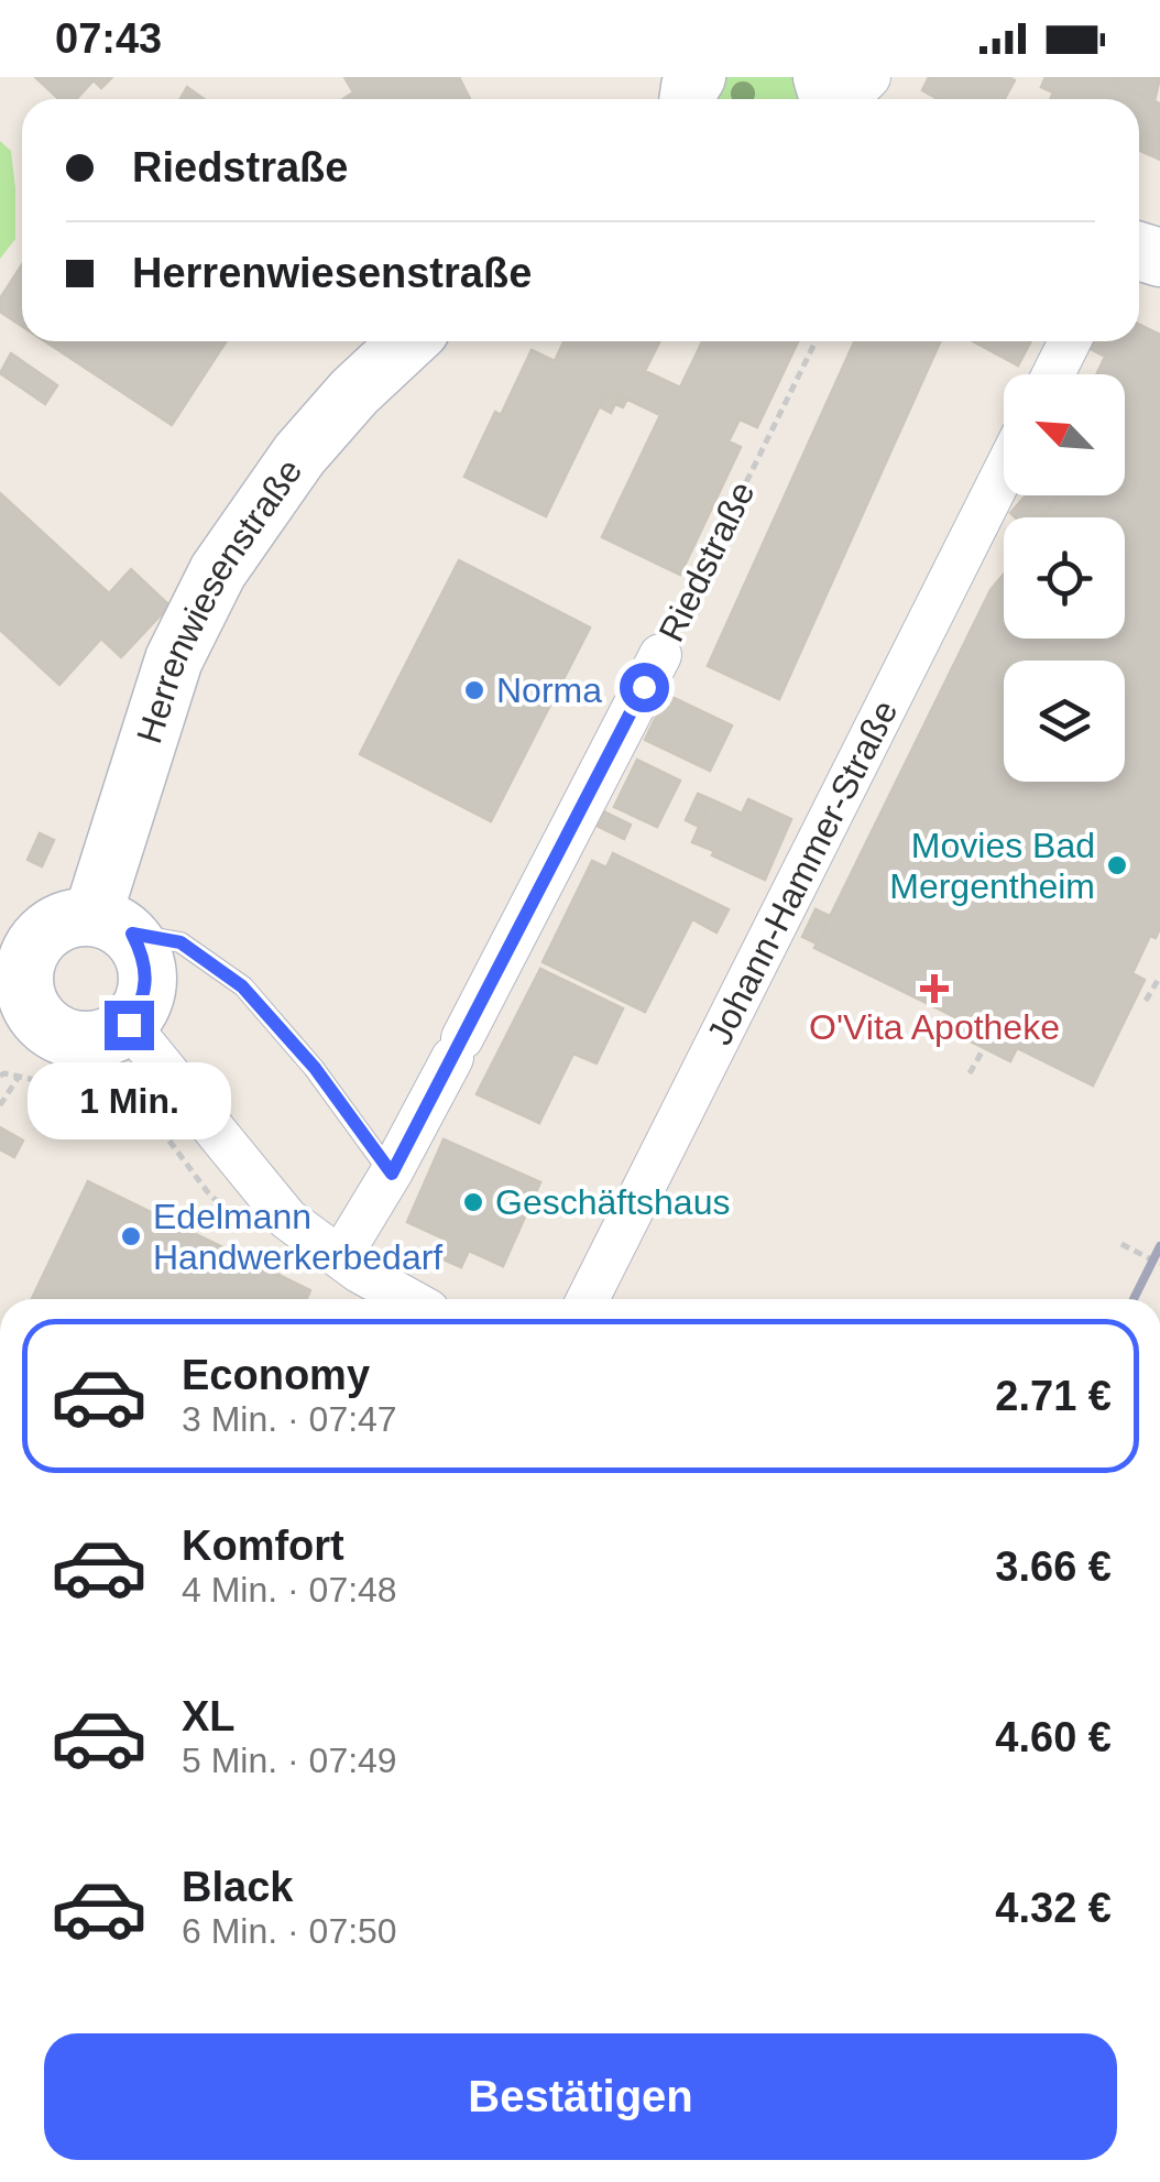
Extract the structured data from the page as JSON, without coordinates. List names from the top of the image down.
{
  "streets": {
    "street": ["Riedstraße", "Herrenwiesenstraße", "Johann-Hammer-Straße"]
  },
  "places": {
    "other": [
      "Norma",
      "Movies Bad Mergentheim",
      "Geschäftshaus",
      "Edelmann Handwerkerbedarf"
    ],
    "health": ["O'Vita Apotheke"]
  },
  "north": "top left",
  "page": {
    "status": "07:43",
    "banner": ["Riedstraße", "Herrenwiesenstraße"],
    "bubble": "1 Min.",
    "list": [
      {
        "name": "Economy",
        "note": "3 Min. · 07:47",
        "value": "2.71 €"
      },
      {
        "name": "Komfort",
        "note": "4 Min. · 07:48",
        "value": "3.66 €"
      },
      {
        "name": "XL",
        "note": "5 Min. · 07:49",
        "value": "4.60 €"
      },
      {
        "name": "Black",
        "note": "6 Min. · 07:50",
        "value": "4.32 €"
      }
    ],
    "buttons": "Bestätigen"
  }
}
